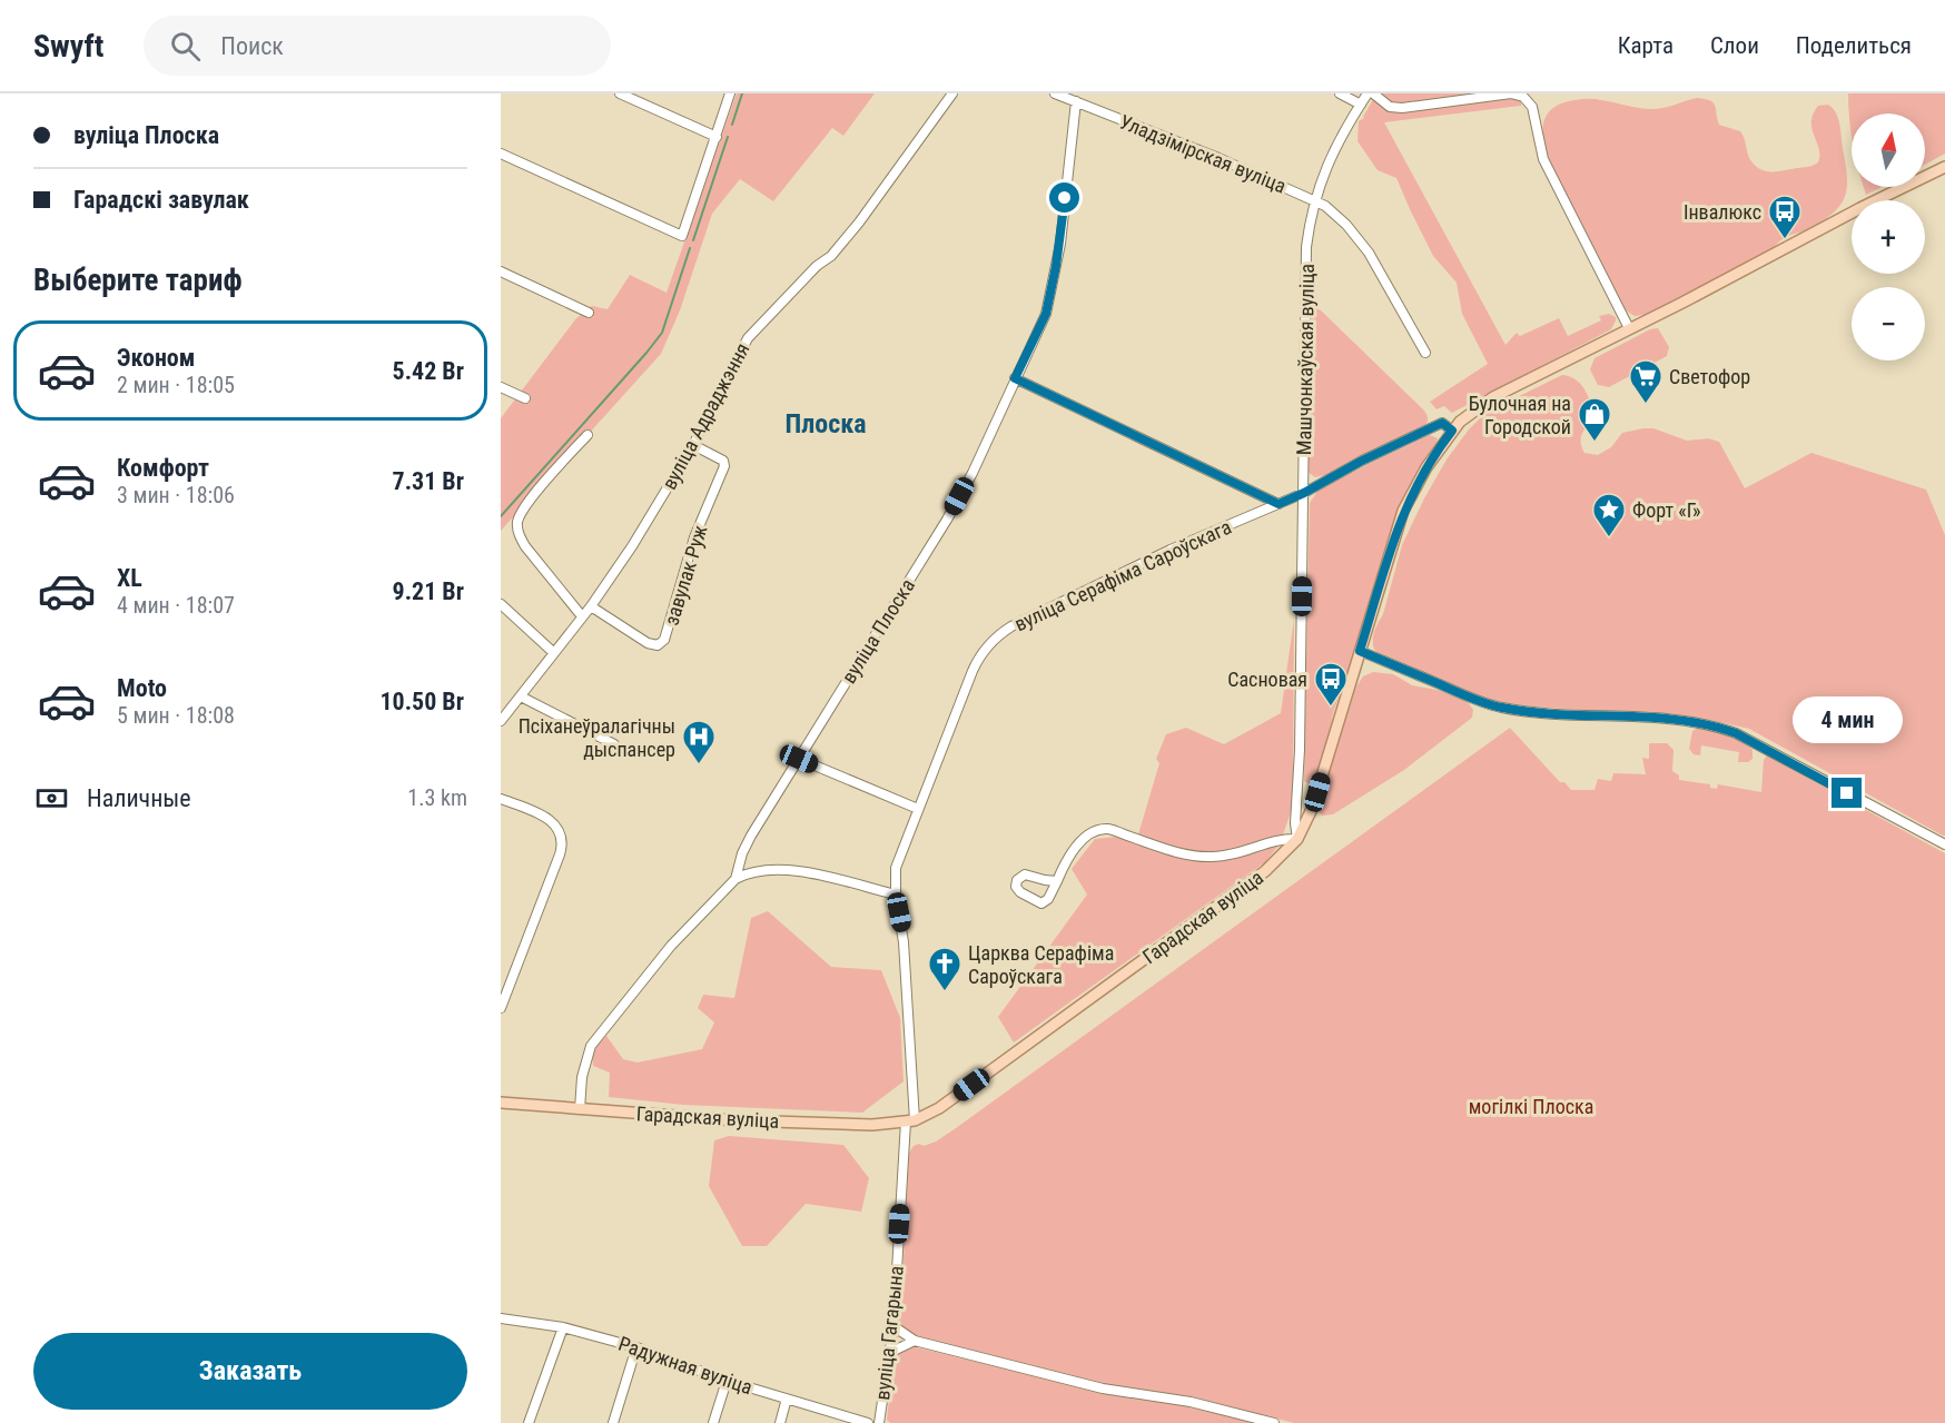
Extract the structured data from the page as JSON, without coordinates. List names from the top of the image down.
{
  "streets": {
    "main road": ["Гарадская вуліца"],
    "street": [
      "Уладзімірская вуліца",
      "Машчонкаўская вуліца",
      "вуліца Адраджэння",
      "завулак Руж",
      "вуліца Серафіма Сароўскага",
      "вуліца Плоска",
      "вуліца Гагарына",
      "Радужная вуліца"
    ]
  },
  "crossings": [
    ["Уладзімірская вуліца", "Машчонкаўская вуліца"],
    ["Уладзімірская вуліца", "вуліца Плоска"],
    ["Машчонкаўская вуліца", "вуліца Серафіма Сароўскага"],
    ["Машчонкаўская вуліца", "Гарадская вуліца"],
    ["вуліца Адраджэння", "завулак Руж"],
    ["вуліца Серафіма Сароўскага", "Гарадская вуліца"],
    ["вуліца Серафіма Сароўскага", "вуліца Гагарына"],
    ["вуліца Плоска", "Гарадская вуліца"],
    ["Гарадская вуліца", "вуліца Гагарына"]
  ],
  "districts": ["Плоска"],
  "parks": ["могілкі Плоска"],
  "places": {
    "bus stop": ["Інвалюкс", "Сасновая"],
    "supermarket": ["Светофор"],
    "shop": ["Булочная на Городской"],
    "place": ["Форт «Г»"],
    "hospital": ["Псіханеўралагічны дыспансер"],
    "church": ["Царква Серафіма Сароўскага"]
  },
  "north": "top",
  "page": {
    "header": "Swyft",
    "search": "Поиск",
    "nav": ["Карта", "Слои", "Поделиться"],
    "banner": ["вуліца Плоска", "Гарадскі завулак"],
    "map_buttons": ["+", "−"],
    "heading": "Выберите тариф",
    "list": [
      {
        "name": "Эконом",
        "note": "2 мин · 18:05",
        "value": "5.42 Br"
      },
      {
        "name": "Комфорт",
        "note": "3 мин · 18:06",
        "value": "7.31 Br"
      },
      {
        "name": "XL",
        "note": "4 мин · 18:07",
        "value": "9.21 Br"
      },
      {
        "name": "Moto",
        "note": "5 мин · 18:08",
        "value": "10.50 Br"
      }
    ],
    "bubble": "4 мин",
    "pay": ["Наличные", "1.3 km"],
    "buttons": "Заказать"
  }
}
